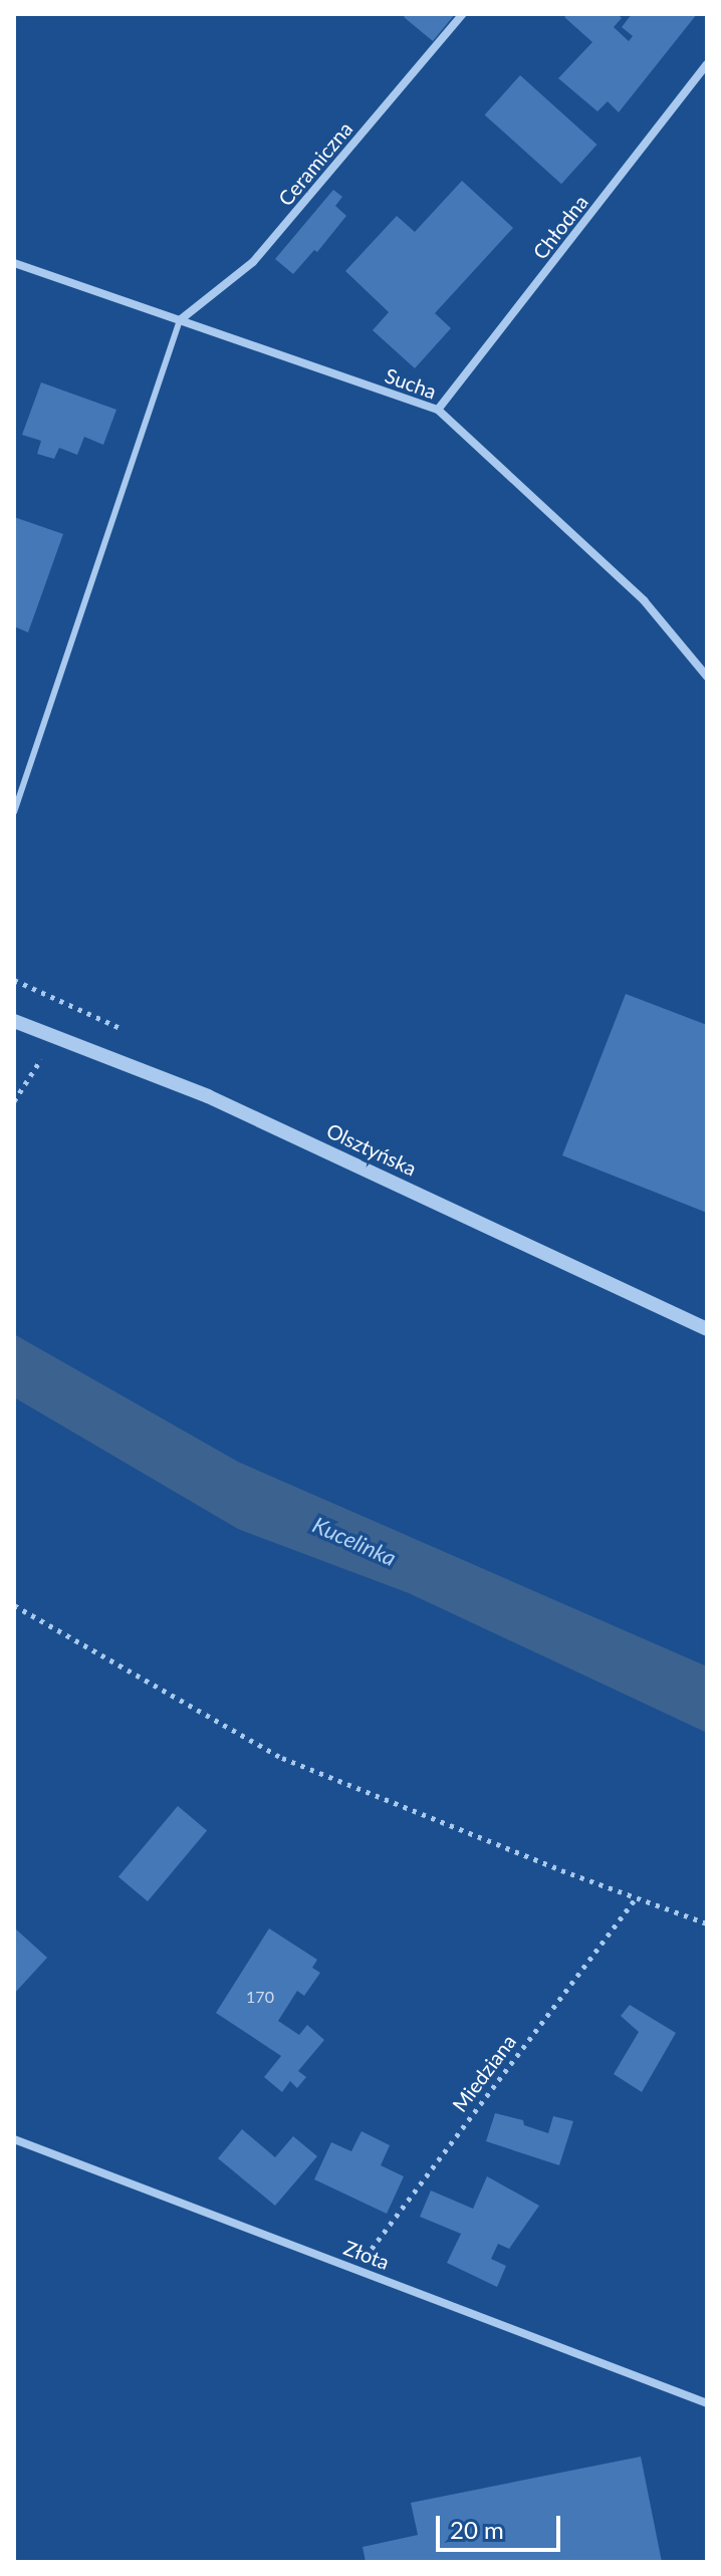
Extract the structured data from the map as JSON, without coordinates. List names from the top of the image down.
{
  "streets": {
    "street": [
      "Ceramiczna",
      "Chłodna",
      "Sucha",
      "Olsztyńska",
      "Złota"
    ],
    "path": ["Miedziana"]
  },
  "crossings": [
    ["Ceramiczna", "Sucha"],
    ["Chłodna", "Sucha"],
    ["Miedziana", "Złota"]
  ],
  "water": ["Kucelinka"],
  "house_numbers": ["170"],
  "scale_bar": "20 m"
}
